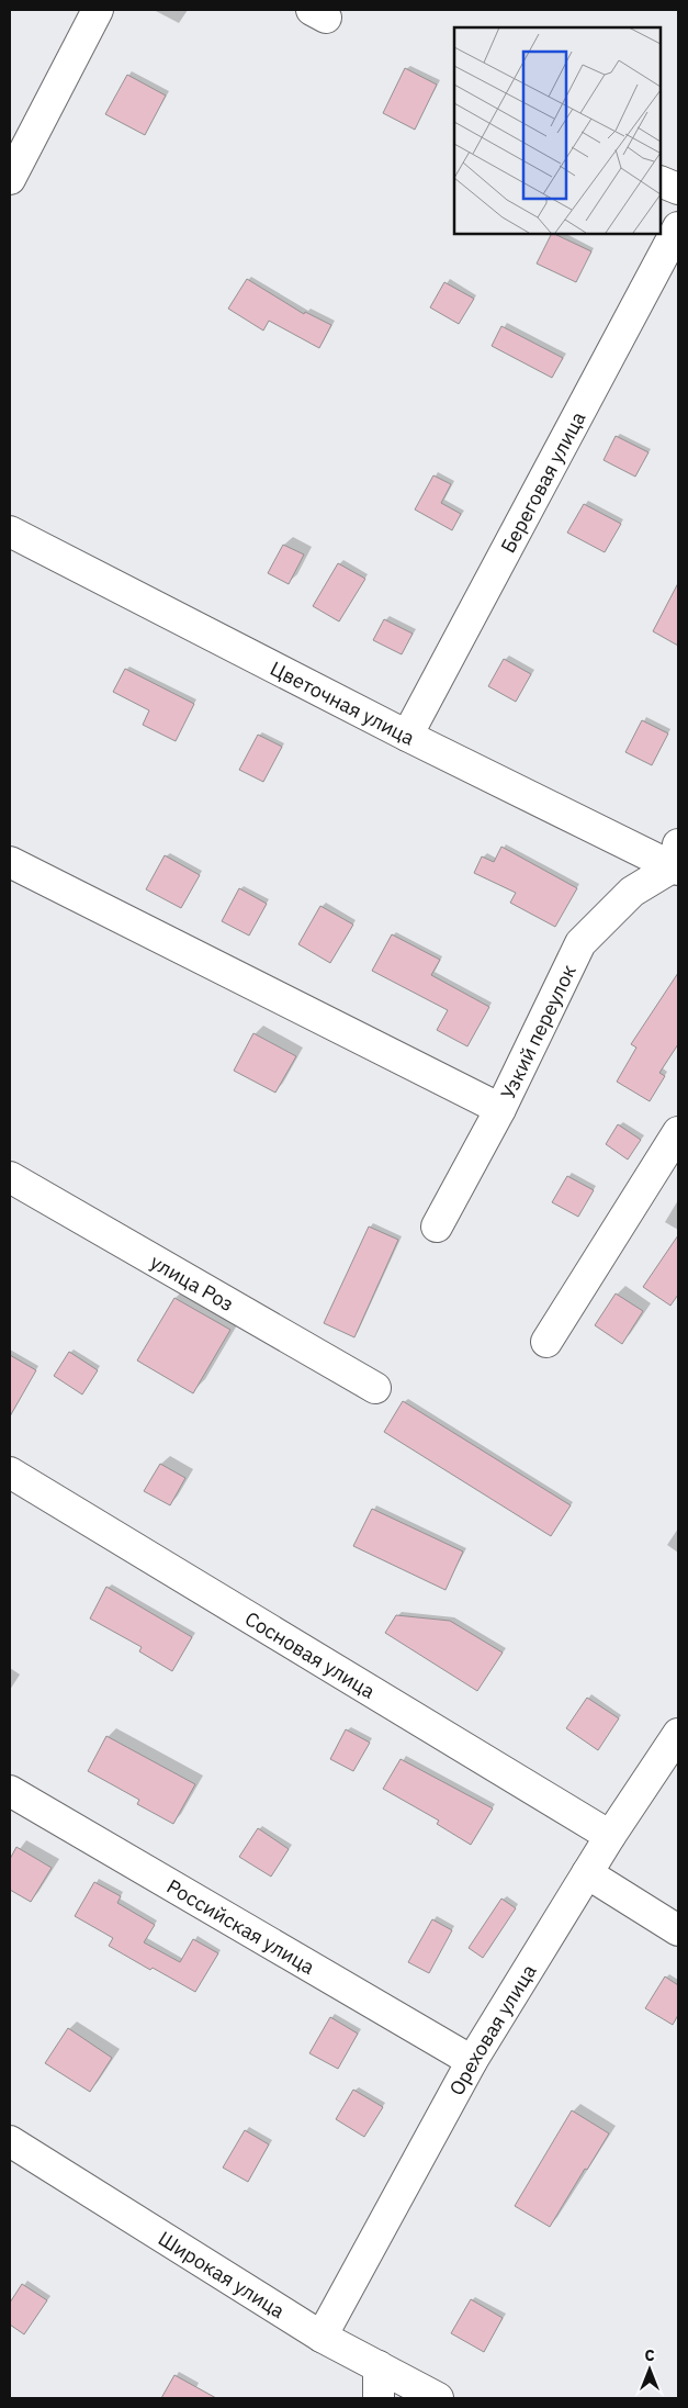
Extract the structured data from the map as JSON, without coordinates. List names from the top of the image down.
{
  "streets": {
    "street": [
      "Береговая улица",
      "Цветочная улица",
      "Узкий переулок",
      "улица Роз",
      "Сосновая улица",
      "Российская улица",
      "Ореховая улица",
      "Широкая улица"
    ]
  },
  "crossings": [
    ["Береговая улица", "Цветочная улица"],
    ["Цветочная улица", "Узкий переулок"],
    ["Сосновая улица", "Ореховая улица"],
    ["Российская улица", "Ореховая улица"],
    ["Ореховая улица", "Широкая улица"]
  ],
  "north": "top"
}
